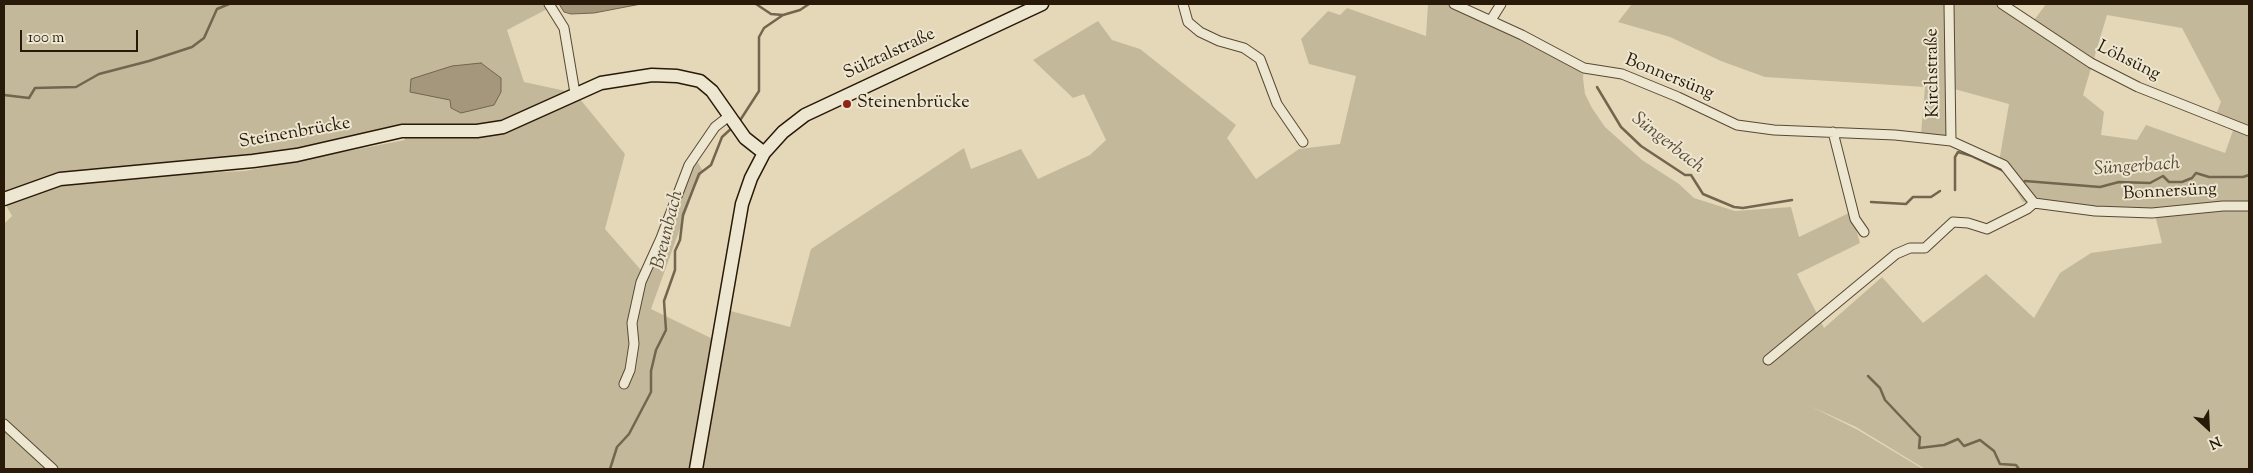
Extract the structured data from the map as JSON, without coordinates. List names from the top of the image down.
{
  "streets": {
    "main road": ["Sülztalstraße", "Steinenbrücke"],
    "street": ["Löhsüng", "Kirchstraße", "Bonnersüng"]
  },
  "crossings": [
    ["Sülztalstraße", "Steinenbrücke"],
    ["Kirchstraße", "Bonnersüng"]
  ],
  "water": ["Süngerbach", "Breunbach"],
  "places": ["Steinenbrücke"],
  "scale_bar": "100 m",
  "north": "bottom right"
}
